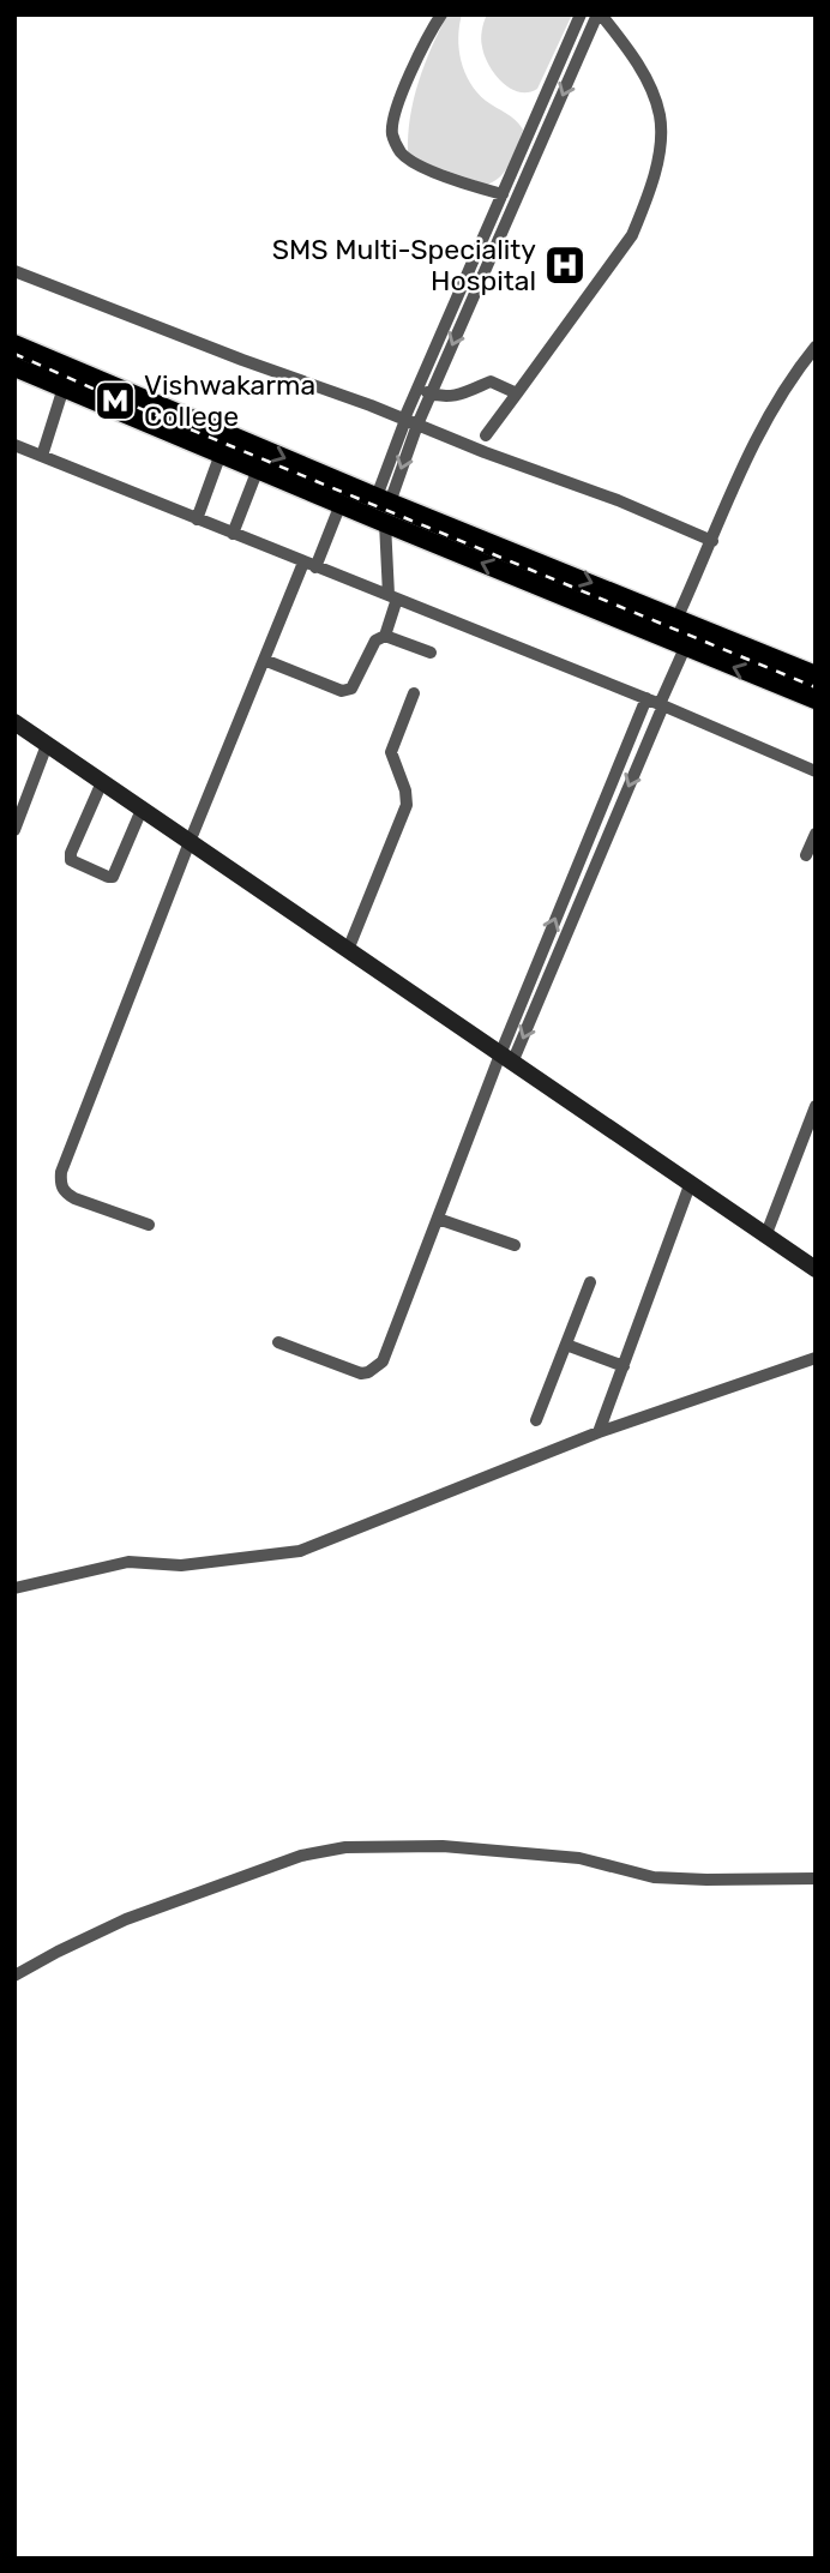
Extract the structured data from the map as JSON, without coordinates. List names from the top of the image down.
{
  "places": {
    "hospital": ["SMS Multi-Speciality Hospital"],
    "metro station": ["Vishwakarma College"]
  }
}
